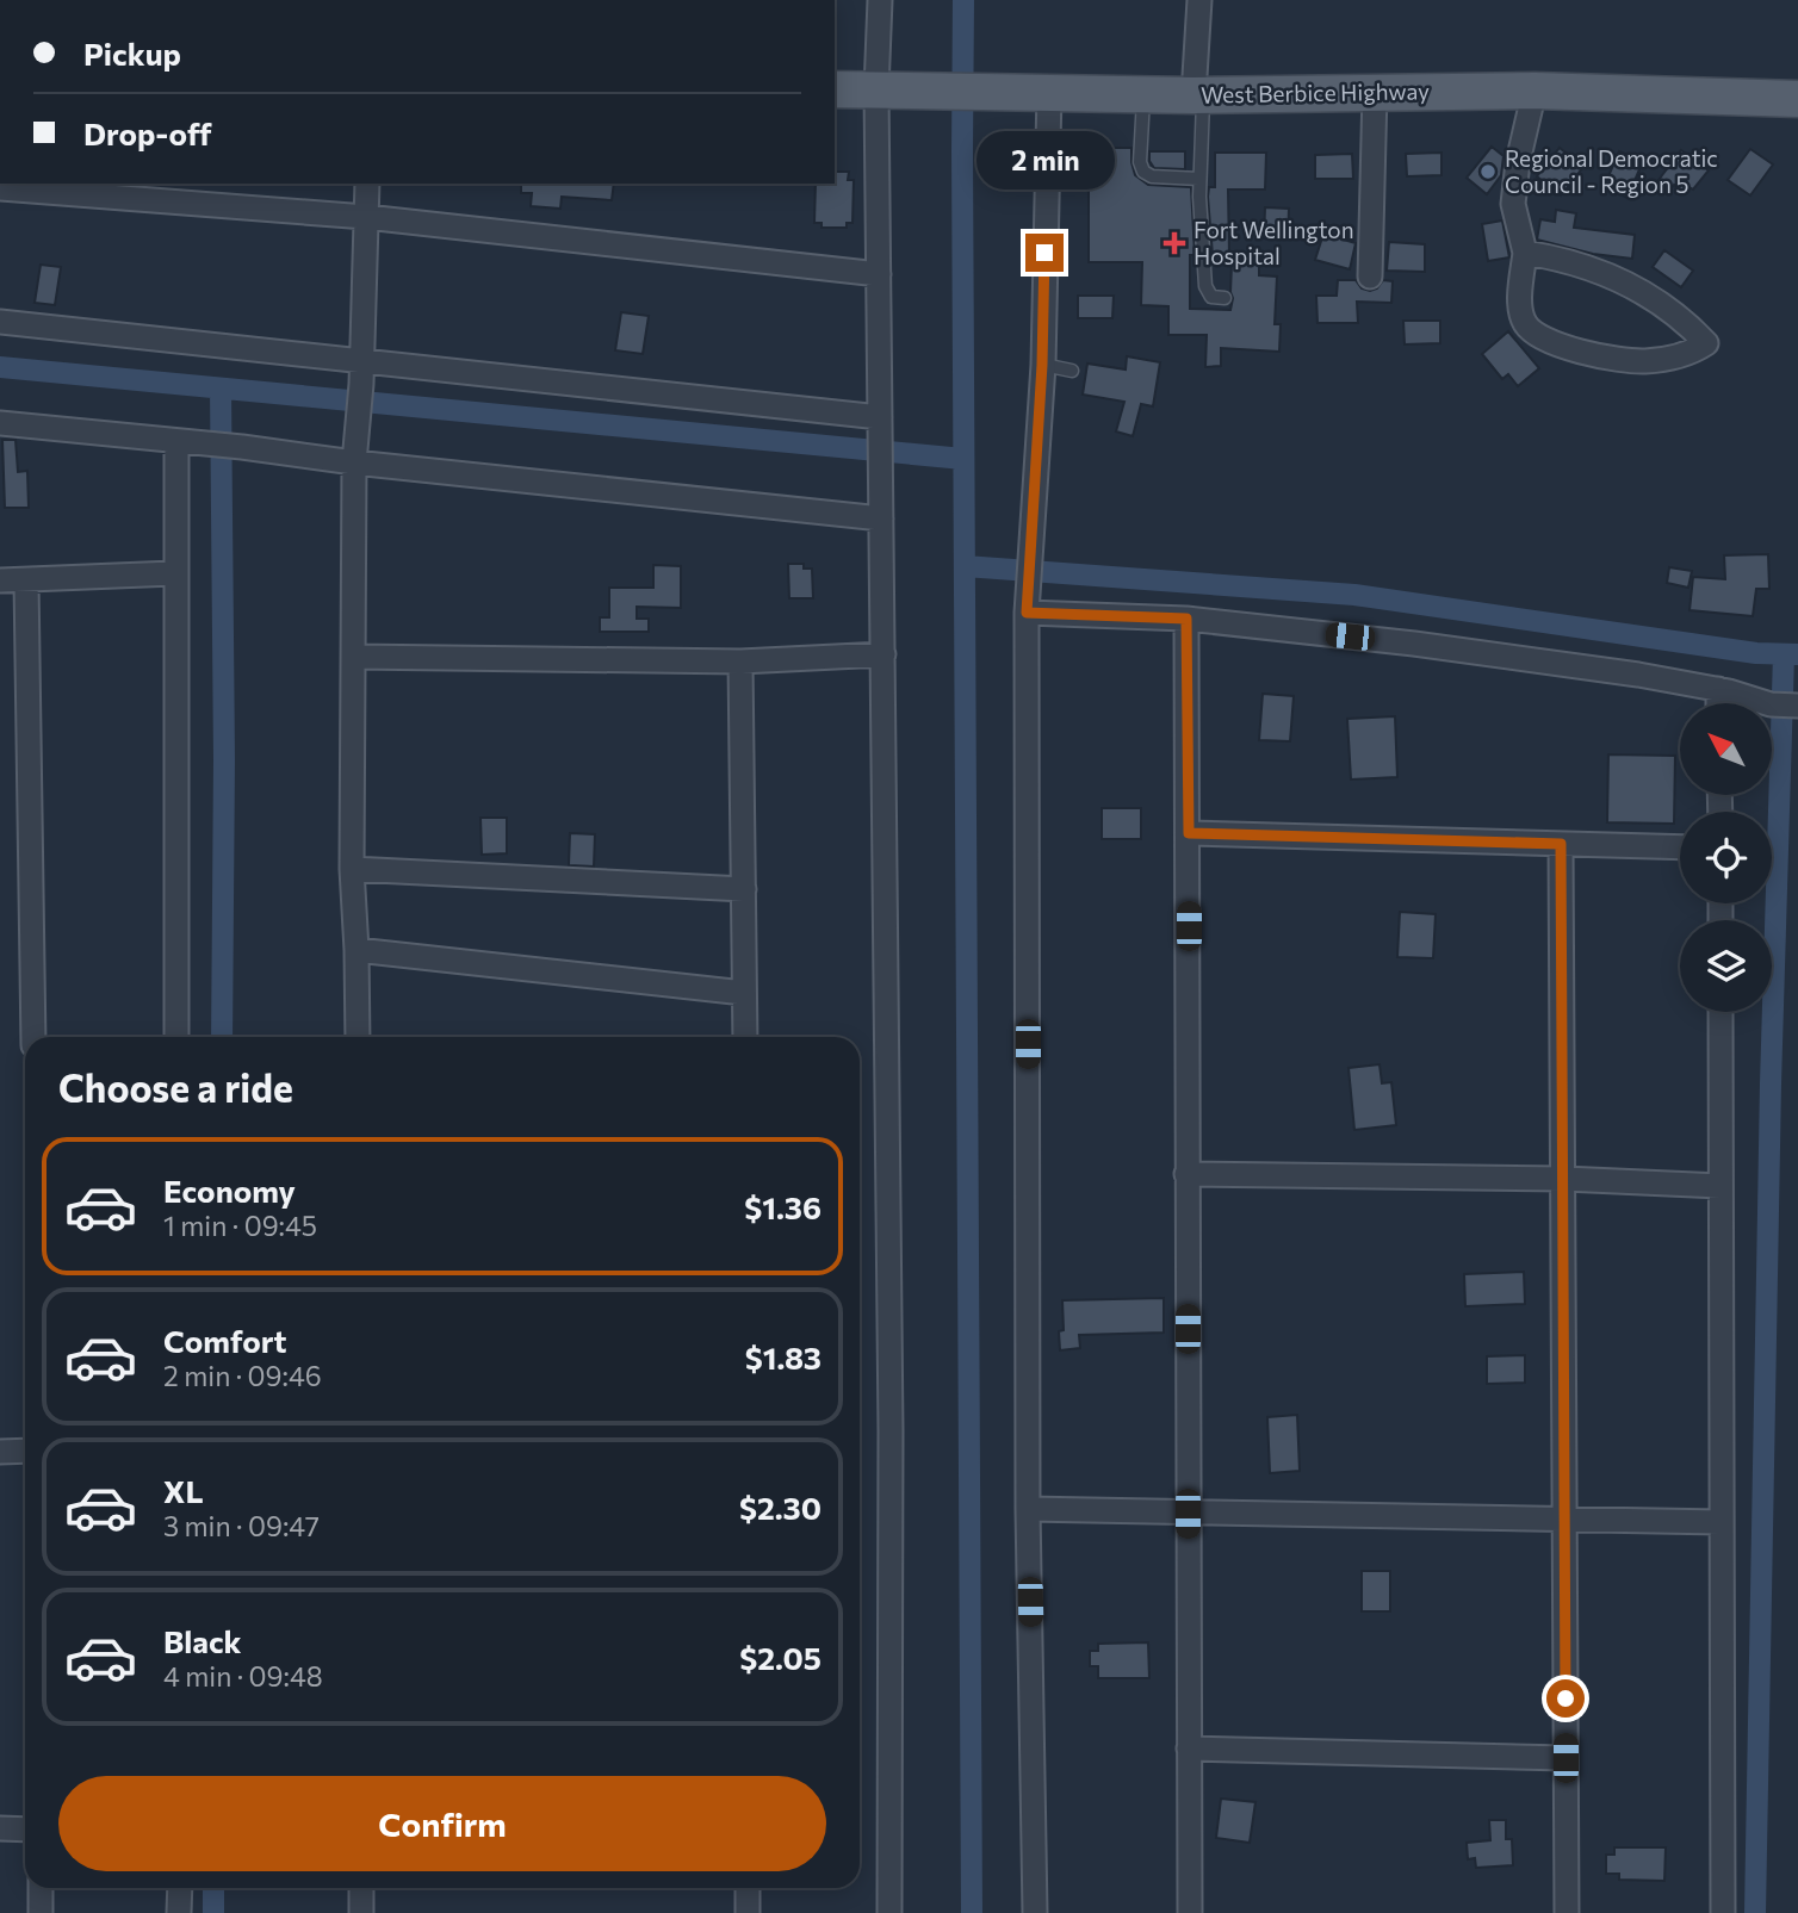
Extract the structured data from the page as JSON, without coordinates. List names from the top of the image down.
{
  "streets": {
    "main road": ["West Berbice Highway"]
  },
  "places": {
    "other": ["Regional Democratic Council - Region 5"],
    "health": ["Fort Wellington Hospital"]
  },
  "north": "top left",
  "page": {
    "banner": ["Pickup", "Drop-off"],
    "bubble": "2 min",
    "heading": "Choose a ride",
    "list": [
      {
        "name": "Economy",
        "note": "1 min · 09:45",
        "value": "$1.36"
      },
      {
        "name": "Comfort",
        "note": "2 min · 09:46",
        "value": "$1.83"
      },
      {
        "name": "XL",
        "note": "3 min · 09:47",
        "value": "$2.30"
      },
      {
        "name": "Black",
        "note": "4 min · 09:48",
        "value": "$2.05"
      }
    ],
    "buttons": "Confirm"
  }
}
